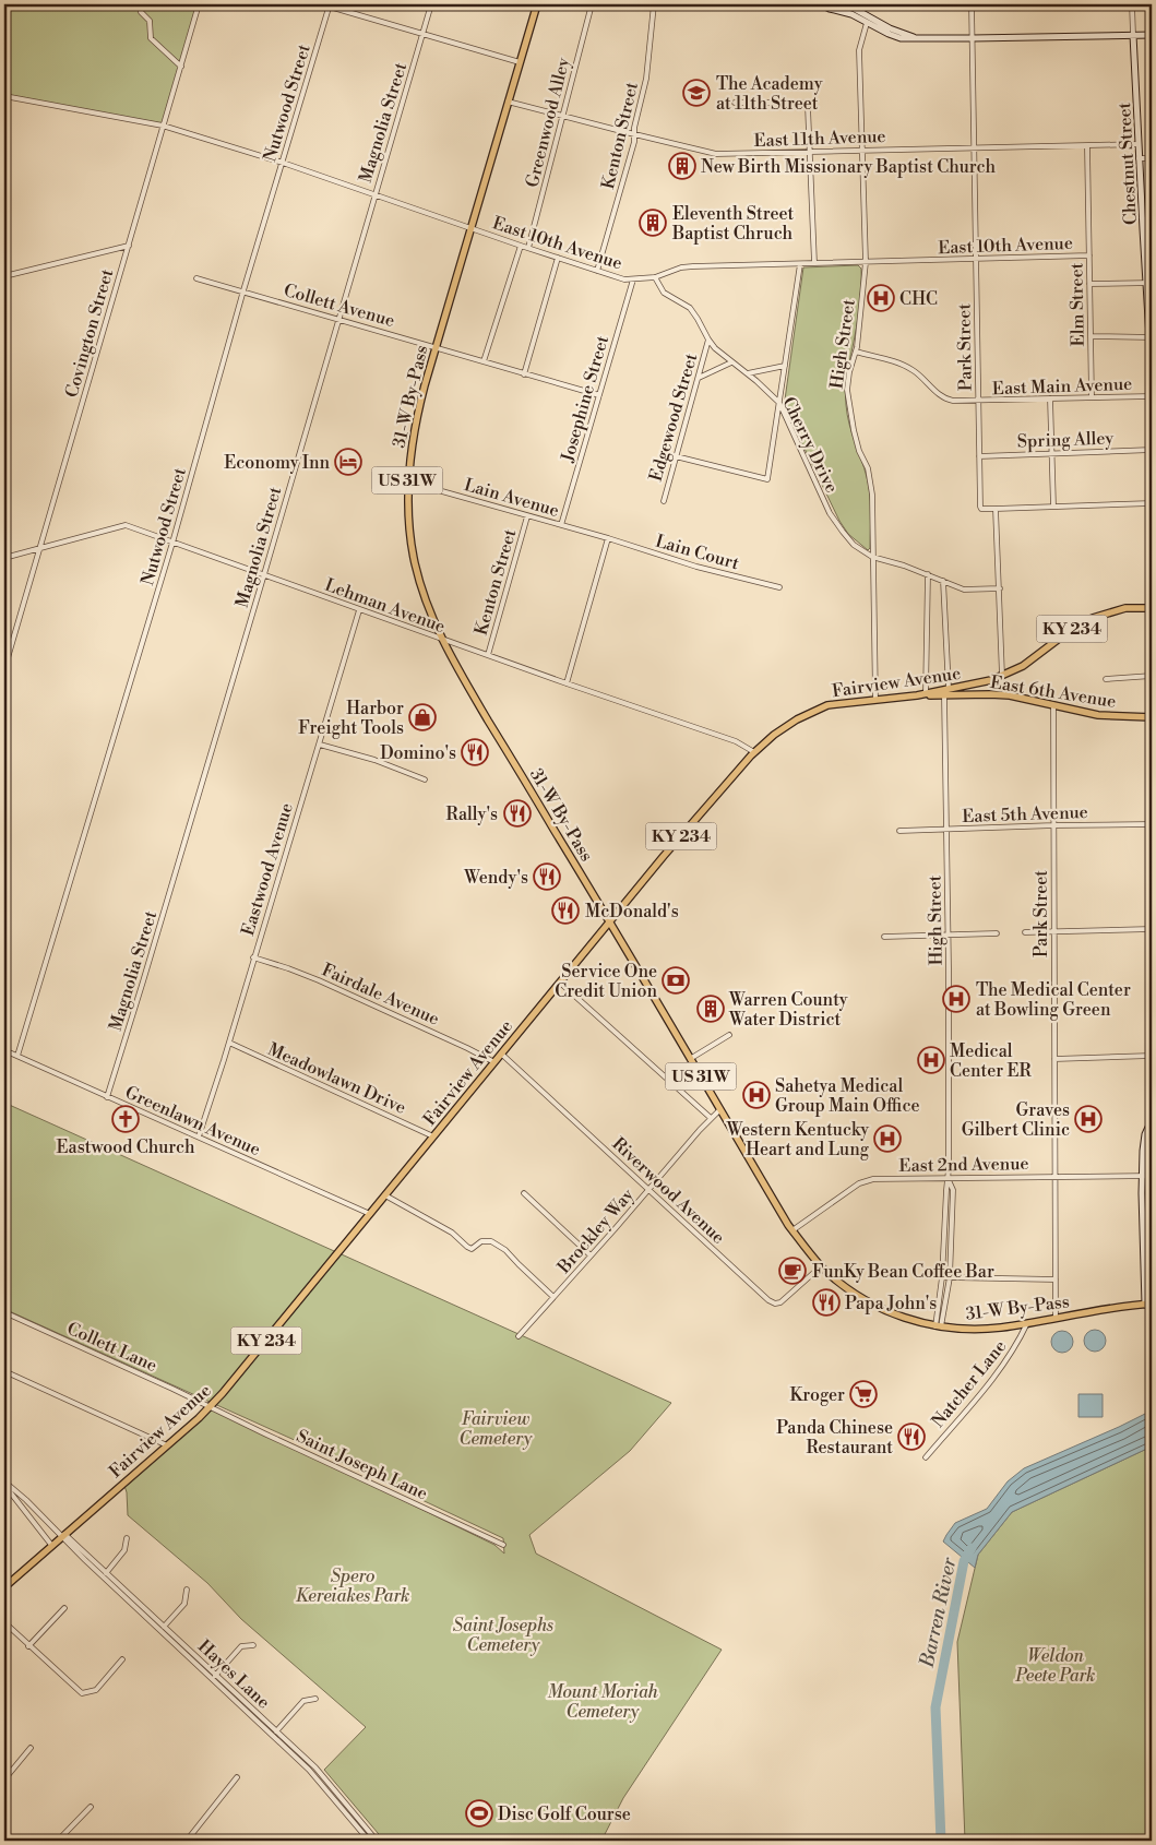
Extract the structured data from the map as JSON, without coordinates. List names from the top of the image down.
{
  "streets": {
    "main road": [
      "31-W By-Pass",
      "US 31W",
      "KY 234",
      "Fairview Avenue",
      "East 6th Avenue"
    ],
    "street": [
      "Nutwood Street",
      "Magnolia Street",
      "Greenwood Alley",
      "Kenton Street",
      "East 11th Avenue",
      "Chestnut Street",
      "East 10th Avenue",
      "Collett Avenue",
      "Elm Street",
      "Covington Street",
      "High Street",
      "Park Street",
      "East Main Avenue",
      "Josephine Street",
      "Edgewood Street",
      "Spring Alley",
      "Cherry Drive",
      "Lain Avenue",
      "Lain Court",
      "Lehman Avenue",
      "East 5th Avenue",
      "Eastwood Avenue",
      "Fairdale Avenue",
      "Meadowlawn Drive",
      "Greenlawn Avenue",
      "East 2nd Avenue",
      "Riverwood Avenue",
      "Brockley Way",
      "Collett Lane",
      "Natcher Lane",
      "Saint Joseph Lane",
      "Hayes Lane"
    ]
  },
  "crossings": [
    ["Nutwood Street", "East 10th Avenue"],
    ["Nutwood Street", "Collett Avenue"],
    ["Nutwood Street", "Lehman Avenue"],
    ["Nutwood Street", "Greenlawn Avenue"],
    ["Magnolia Street", "East 10th Avenue"],
    ["Magnolia Street", "Collett Avenue"],
    ["Magnolia Street", "Lehman Avenue"],
    ["Magnolia Street", "Greenlawn Avenue"],
    ["Greenwood Alley", "East 11th Avenue"],
    ["Greenwood Alley", "East 10th Avenue"],
    ["Kenton Street", "East 11th Avenue"],
    ["Kenton Street", "East 10th Avenue"],
    ["Kenton Street", "Lain Avenue"],
    ["Kenton Street", "Lehman Avenue"],
    ["East 11th Avenue", "Chestnut Street"],
    ["East 11th Avenue", "Elm Street"],
    ["East 11th Avenue", "High Street"],
    ["East 11th Avenue", "Park Street"],
    ["East 11th Avenue", "31-W By-Pass"],
    ["Chestnut Street", "East Main Avenue"],
    ["East 10th Avenue", "Elm Street"],
    ["East 10th Avenue", "Covington Street"],
    ["East 10th Avenue", "High Street"],
    ["East 10th Avenue", "Park Street"],
    ["East 10th Avenue", "31-W By-Pass"],
    ["East 10th Avenue", "Josephine Street"],
    ["East 10th Avenue", "Cherry Drive"],
    ["Collett Avenue", "31-W By-Pass"],
    ["Collett Avenue", "Josephine Street"],
    ["Elm Street", "East Main Avenue"],
    ["Covington Street", "Lehman Avenue"],
    ["High Street", "East Main Avenue"],
    ["High Street", "Cherry Drive"],
    ["High Street", "Fairview Avenue"],
    ["High Street", "East 6th Avenue"],
    ["High Street", "East 5th Avenue"],
    ["High Street", "East 2nd Avenue"],
    ["Park Street", "East Main Avenue"],
    ["Park Street", "31-W By-Pass"],
    ["Park Street", "Spring Alley"],
    ["Park Street", "East 6th Avenue"],
    ["Park Street", "East 5th Avenue"],
    ["Park Street", "East 2nd Avenue"],
    ["31-W By-Pass", "Lain Avenue"],
    ["31-W By-Pass", "Lehman Avenue"],
    ["31-W By-Pass", "Fairview Avenue"],
    ["31-W By-Pass", "East 2nd Avenue"],
    ["31-W By-Pass", "Riverwood Avenue"],
    ["31-W By-Pass", "Brockley Way"],
    ["31-W By-Pass", "Natcher Lane"],
    ["Josephine Street", "Lain Avenue"],
    ["Edgewood Street", "Cherry Drive"],
    ["Lain Avenue", "Lain Court"],
    ["Lehman Avenue", "Fairview Avenue"],
    ["Lehman Avenue", "Eastwood Avenue"],
    ["KY 234", "Fairview Avenue"],
    ["Fairview Avenue", "East 6th Avenue"],
    ["Fairview Avenue", "Fairdale Avenue"],
    ["Fairview Avenue", "Meadowlawn Drive"],
    ["Fairview Avenue", "Greenlawn Avenue"],
    ["Fairview Avenue", "Riverwood Avenue"],
    ["Fairview Avenue", "Collett Lane"],
    ["Fairview Avenue", "Saint Joseph Lane"],
    ["Fairview Avenue", "Hayes Lane"],
    ["Eastwood Avenue", "Fairdale Avenue"],
    ["Eastwood Avenue", "Meadowlawn Drive"],
    ["Eastwood Avenue", "Greenlawn Avenue"],
    ["Riverwood Avenue", "Brockley Way"],
    ["Collett Lane", "Saint Joseph Lane"]
  ],
  "water": ["Barren River"],
  "parks": [
    "Fairview Cemetery",
    "Spero Kereiakes Park",
    "Saint Josephs Cemetery",
    "Weldon Peete Park",
    "Mount Moriah Cemetery"
  ],
  "places": {
    "school or university": ["The Academy at 11th Street"],
    "building": ["New Birth Missionary Baptist Church", "Eleventh Street Baptist Chruch", "Warren County Water District"],
    "hospital": [
      "CHC",
      "The Medical Center at Bowling Green",
      "Medical Center ER",
      "Sahetya Medical Group Main Office",
      "Graves Gilbert Clinic",
      "Western Kentucky Heart and Lung"
    ],
    "hotel": ["Economy Inn"],
    "shop": ["Harbor Freight Tools"],
    "restaurant": [
      "Domino's",
      "Rally's",
      "Wendy's",
      "McDonald's",
      "Papa John's",
      "Panda Chinese Restaurant"
    ],
    "bank": ["Service One Credit Union"],
    "church": ["Eastwood Church"],
    "cafe": ["FunKy Bean Coffee Bar"],
    "supermarket": ["Kroger"],
    "sports": ["Disc Golf Course"]
  }
}
